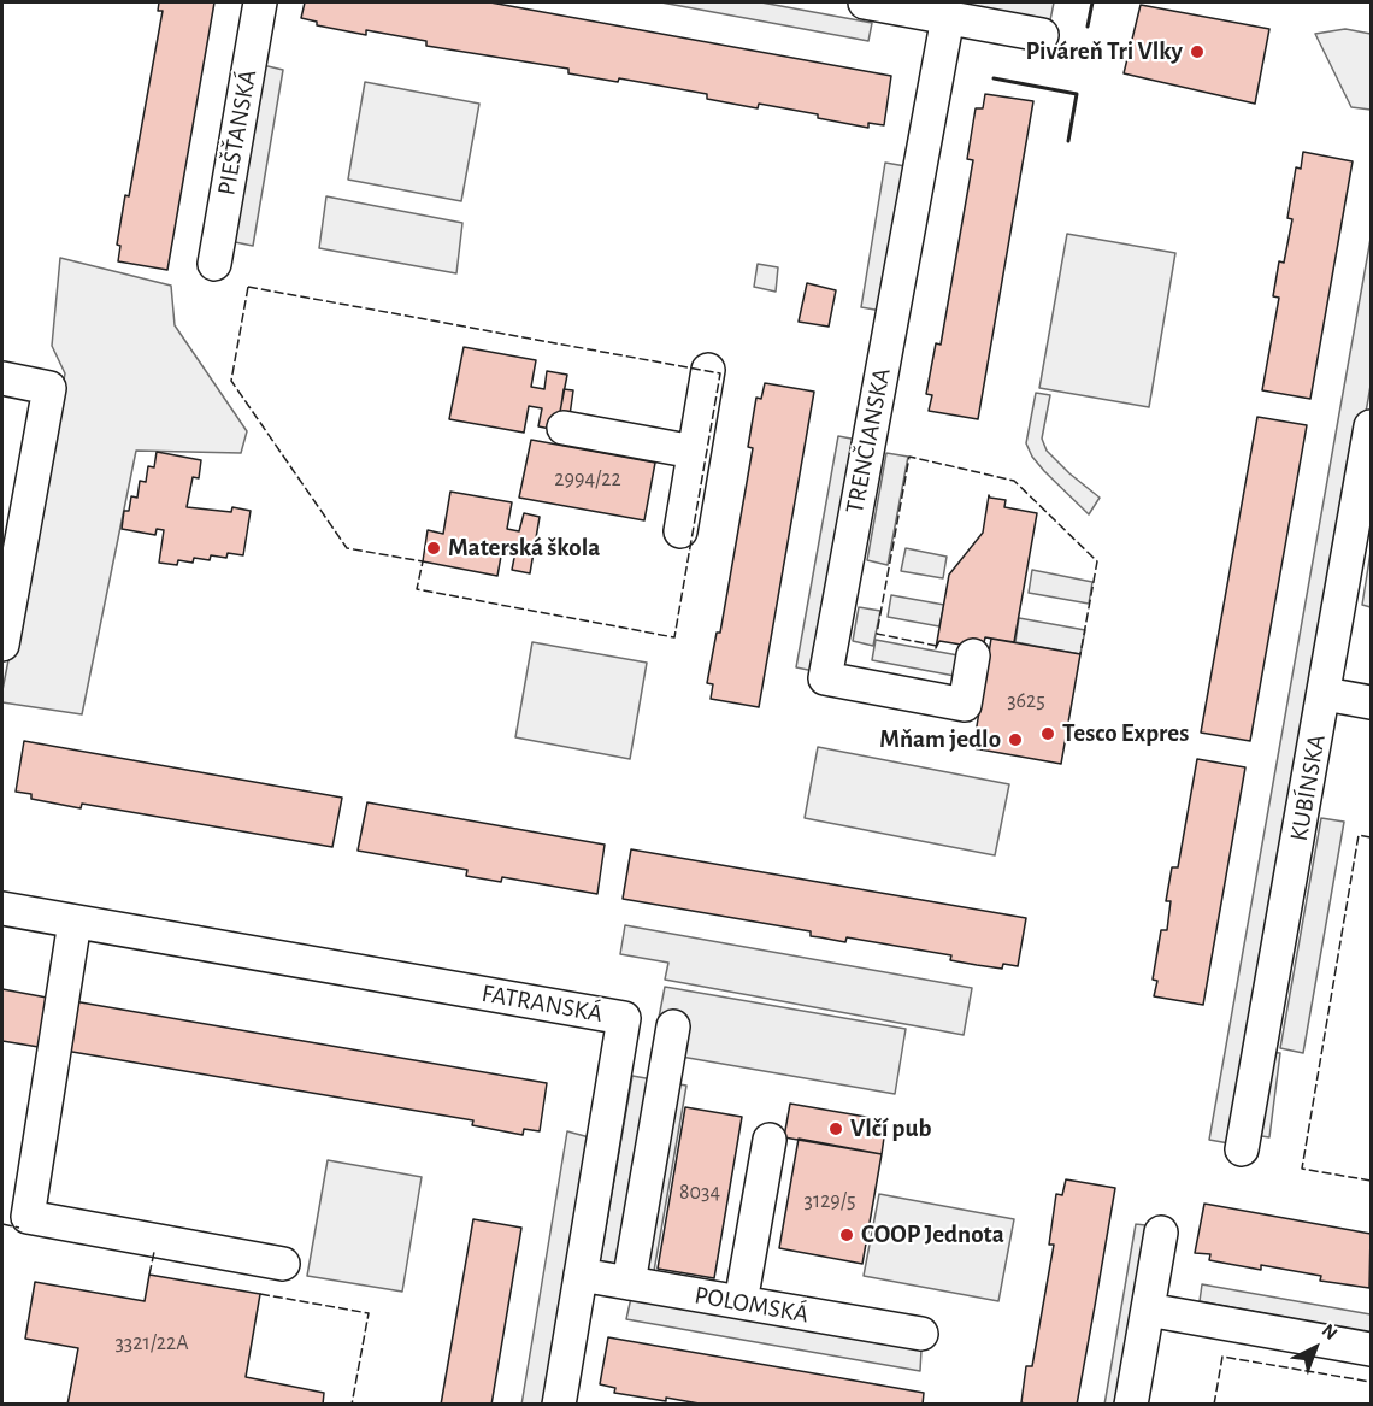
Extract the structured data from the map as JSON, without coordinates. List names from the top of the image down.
{
  "streets": {
    "street": [
      "PIEŠŤANSKÁ",
      "TRENČIANSKA",
      "KUBÍNSKA",
      "FATRANSKÁ",
      "POLOMSKÁ"
    ]
  },
  "crossings": [
    ["FATRANSKÁ", "POLOMSKÁ"]
  ],
  "places": [
    "Piváreň Tri Vlky",
    "Materská škola",
    "Tesco Expres",
    "Mňam jedlo",
    "Vlčí pub",
    "COOP Jednota"
  ],
  "house_numbers": [
    "2994/22",
    "3625",
    "8034",
    "3129/5",
    "3321/22A"
  ],
  "north": "top right"
}
